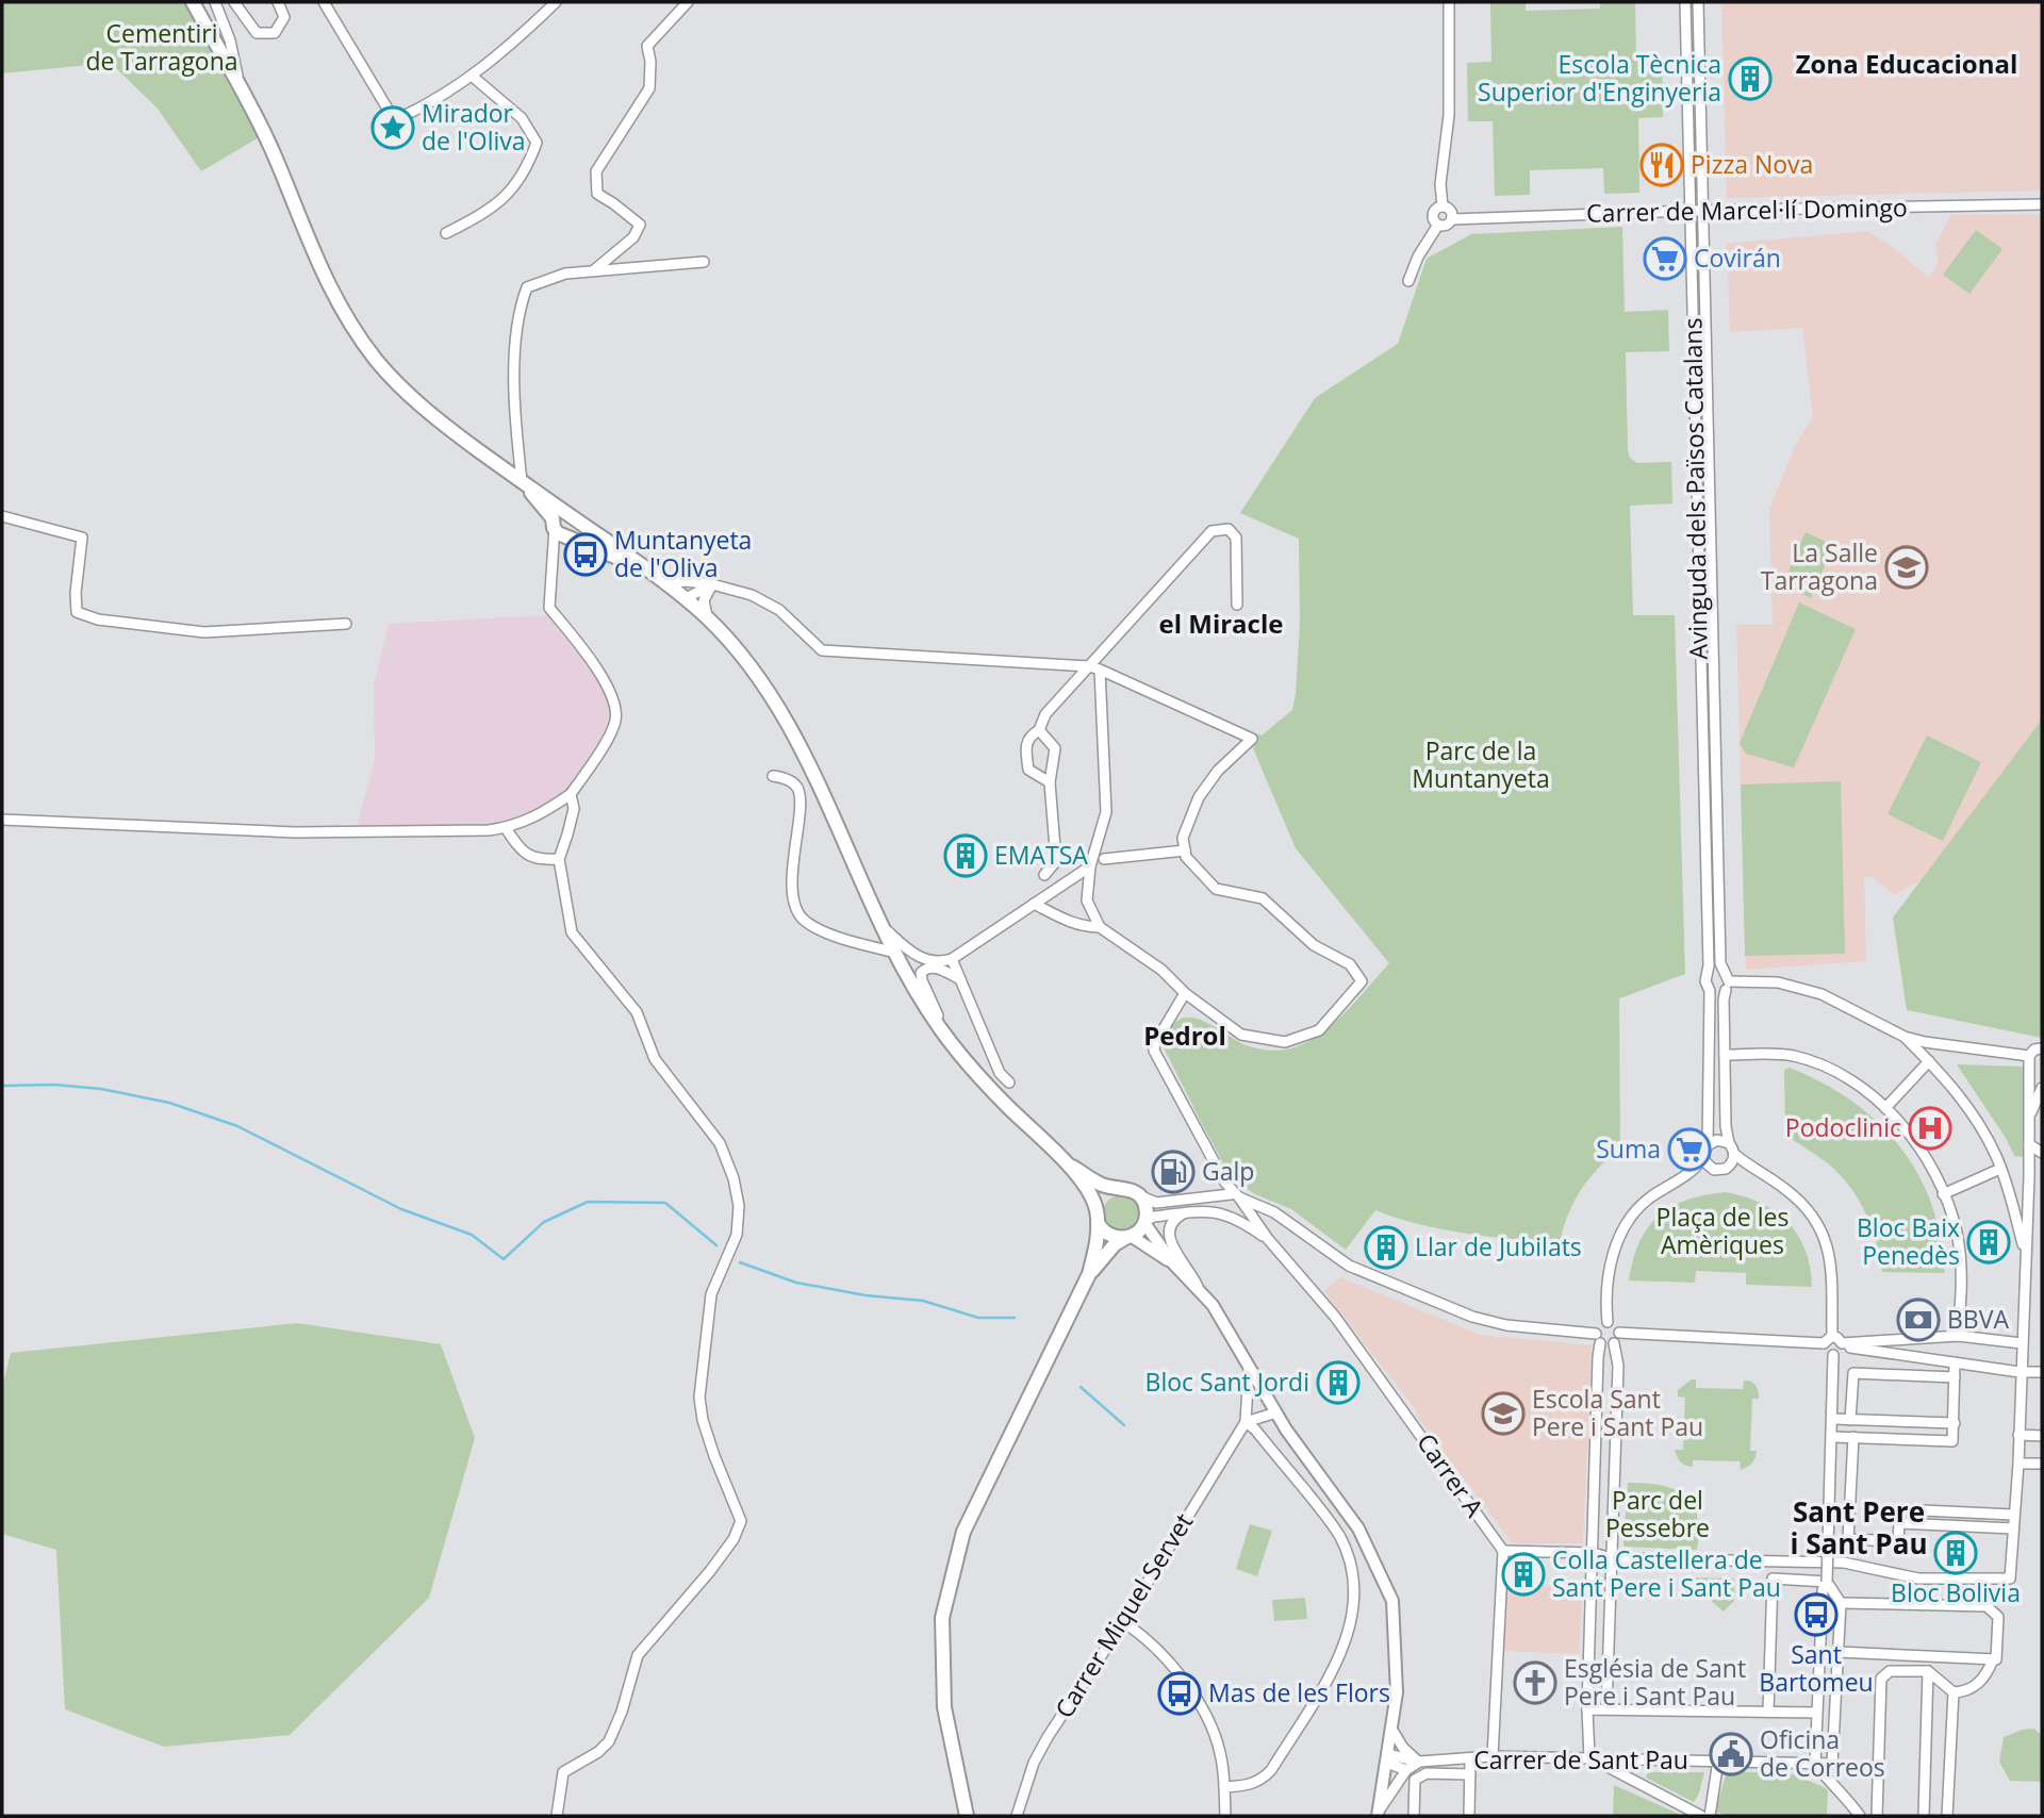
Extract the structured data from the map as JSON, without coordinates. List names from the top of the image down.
{
  "streets": {
    "street": [
      "Carrer de Marcel·lí Domingo",
      "Avinguda dels Països Catalans",
      "Carrer A",
      "Carrer Miquel Servet",
      "Carrer de Sant Pau"
    ]
  },
  "crossings": [
    ["Carrer de Marcel·lí Domingo", "Avinguda dels Països Catalans"]
  ],
  "districts": [
    "Zona Educacional",
    "el Miracle",
    "Pedrol",
    "Sant Pere i Sant Pau"
  ],
  "parks": [
    "Cementiri de Tarragona",
    "Parc de la Muntanyeta",
    "Plaça de les Amèriques",
    "Parc del Pessebre"
  ],
  "places": {
    "building": [
      "Escola Tècnica Superior d'Enginyeria",
      "EMATSA",
      "Bloc Baix Penedès",
      "Llar de Jubilats",
      "Bloc Sant Jordi",
      "Bloc Bolivia",
      "Colla Castellera de Sant Pere i Sant Pau"
    ],
    "place": ["Mirador de l'Oliva"],
    "restaurant": ["Pizza Nova"],
    "supermarket": ["Covirán", "Suma"],
    "bus stop": ["Muntanyeta de l'Oliva", "Sant Bartomeu", "Mas de les Flors"],
    "school or university": ["La Salle Tarragona", "Escola Sant Pere i Sant Pau"],
    "hospital": ["Podoclinic"],
    "fuel station": ["Galp"],
    "bank": ["BBVA"],
    "church": ["Església de Sant Pere i Sant Pau"],
    "public building": ["Oficina de Correos"]
  }
}
